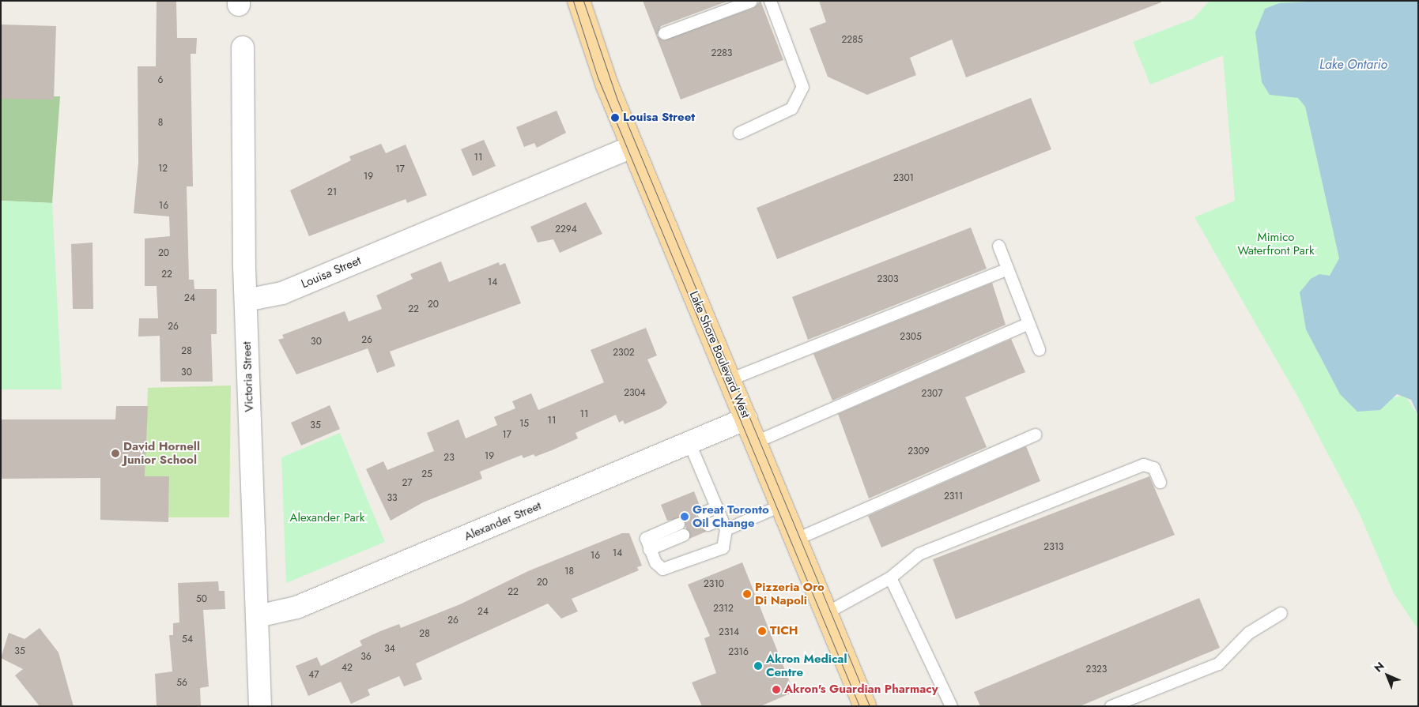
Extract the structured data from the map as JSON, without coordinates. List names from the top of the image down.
{
  "streets": {
    "main road": ["Lake Shore Boulevard West"],
    "street": ["Louisa Street", "Victoria Street", "Alexander Street"]
  },
  "crossings": [
    ["Louisa Street", "Lake Shore Boulevard West"],
    ["Louisa Street", "Victoria Street"],
    ["Lake Shore Boulevard West", "Alexander Street"],
    ["Victoria Street", "Alexander Street"]
  ],
  "water": ["Lake Ontario"],
  "parks": ["Mimico Waterfront Park", "Alexander Park"],
  "places": [
    "Louisa Street",
    "David Hornell Junior School",
    "Great Toronto Oil Change",
    "Pizzeria Oro Di Napoli",
    "TICH",
    "Akron Medical Centre",
    "Akron's Guardian Pharmacy"
  ],
  "house_numbers": [
    "2285",
    "2283",
    "6",
    "8",
    "11",
    "12",
    "17",
    "19",
    "2301",
    "21",
    "16",
    "2294",
    "20",
    "22",
    "2303",
    "14",
    "24",
    "20",
    "22",
    "26",
    "2305",
    "26",
    "30",
    "28",
    "2302",
    "30",
    "2304",
    "2307",
    "11",
    "11",
    "15",
    "35",
    "17",
    "2309",
    "19",
    "23",
    "25",
    "27",
    "2311",
    "33",
    "2313",
    "14",
    "16",
    "18",
    "20",
    "2310",
    "22",
    "50",
    "2312",
    "24",
    "26",
    "2314",
    "28",
    "54",
    "34",
    "35",
    "2316",
    "36",
    "42",
    "2323",
    "47",
    "56"
  ],
  "north": "top left"
}
